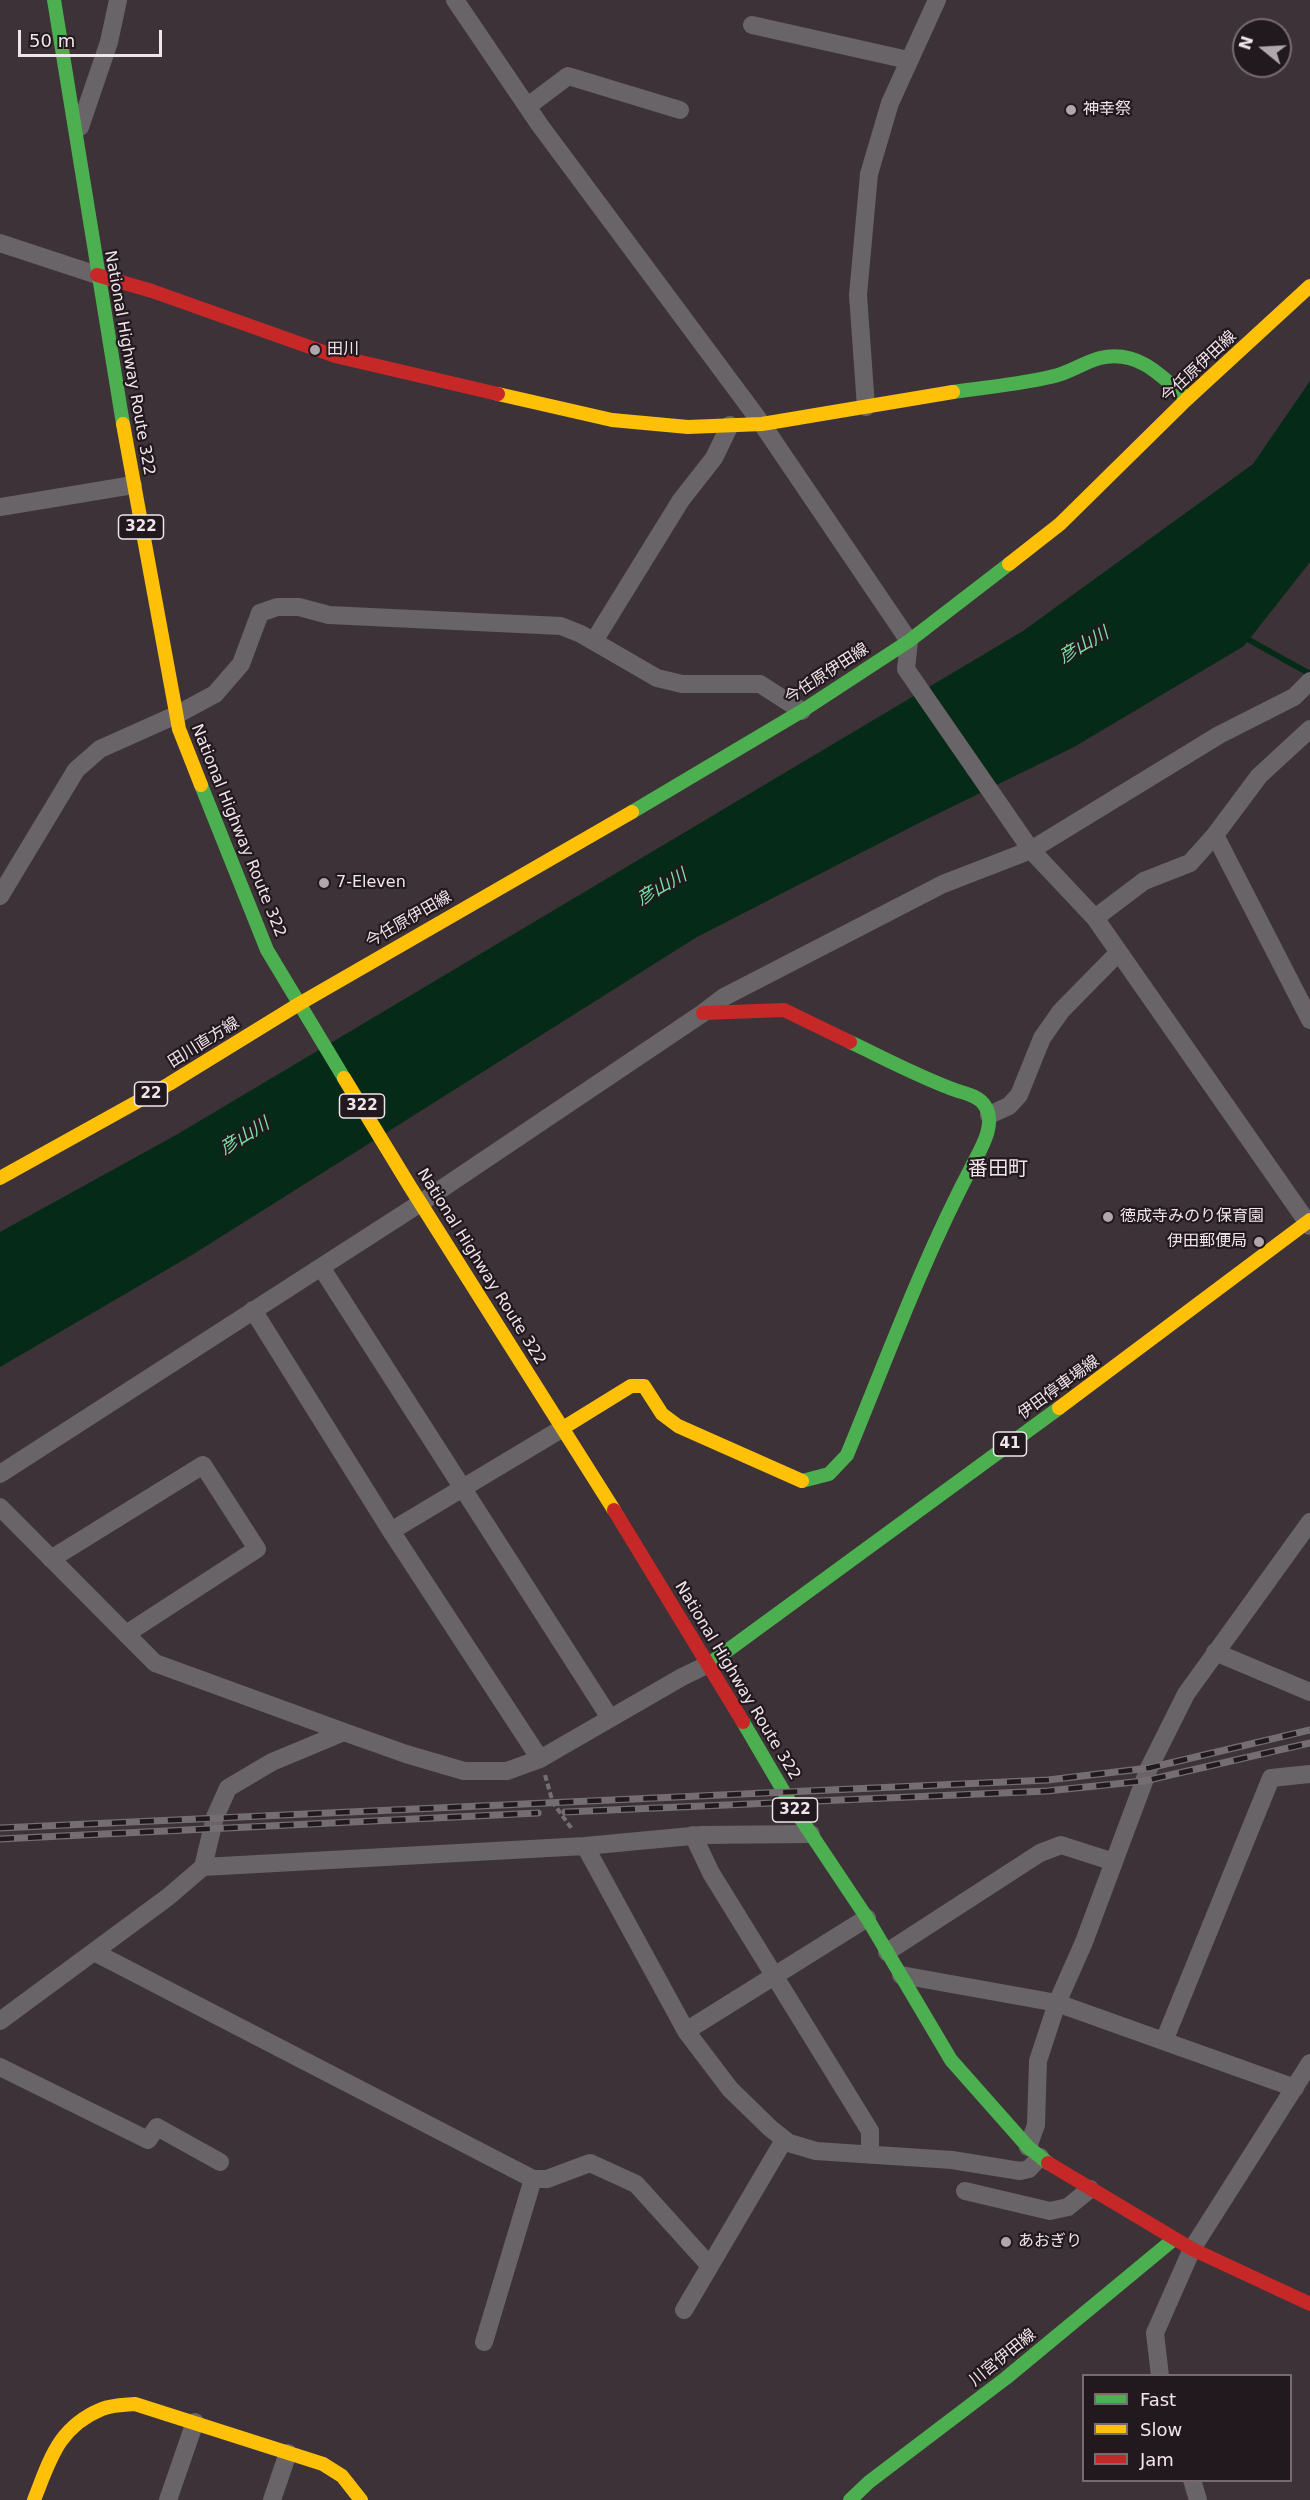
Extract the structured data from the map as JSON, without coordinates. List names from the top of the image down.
{
  "streets": {
    "main road": [
      "National Highway Route 322",
      "今任原伊田線",
      "322",
      "田川直方線",
      "22",
      "伊田停車場線",
      "41",
      "川宮伊田線"
    ]
  },
  "crossings": [
    ["National Highway Route 322", "今任原伊田線"],
    ["National Highway Route 322", "田川直方線"],
    ["National Highway Route 322", "伊田停車場線"],
    ["National Highway Route 322", "川宮伊田線"],
    ["今任原伊田線", "田川直方線"]
  ],
  "districts": ["番田町"],
  "water": ["彦山川"],
  "places": [
    "神幸祭",
    "田川",
    "7-Eleven",
    "徳成寺みのり保育園",
    "伊田郵便局",
    "あおぎり"
  ],
  "legend": ["Fast", "Slow", "Jam"],
  "scale_bar": "50 m",
  "north": "left"
}
